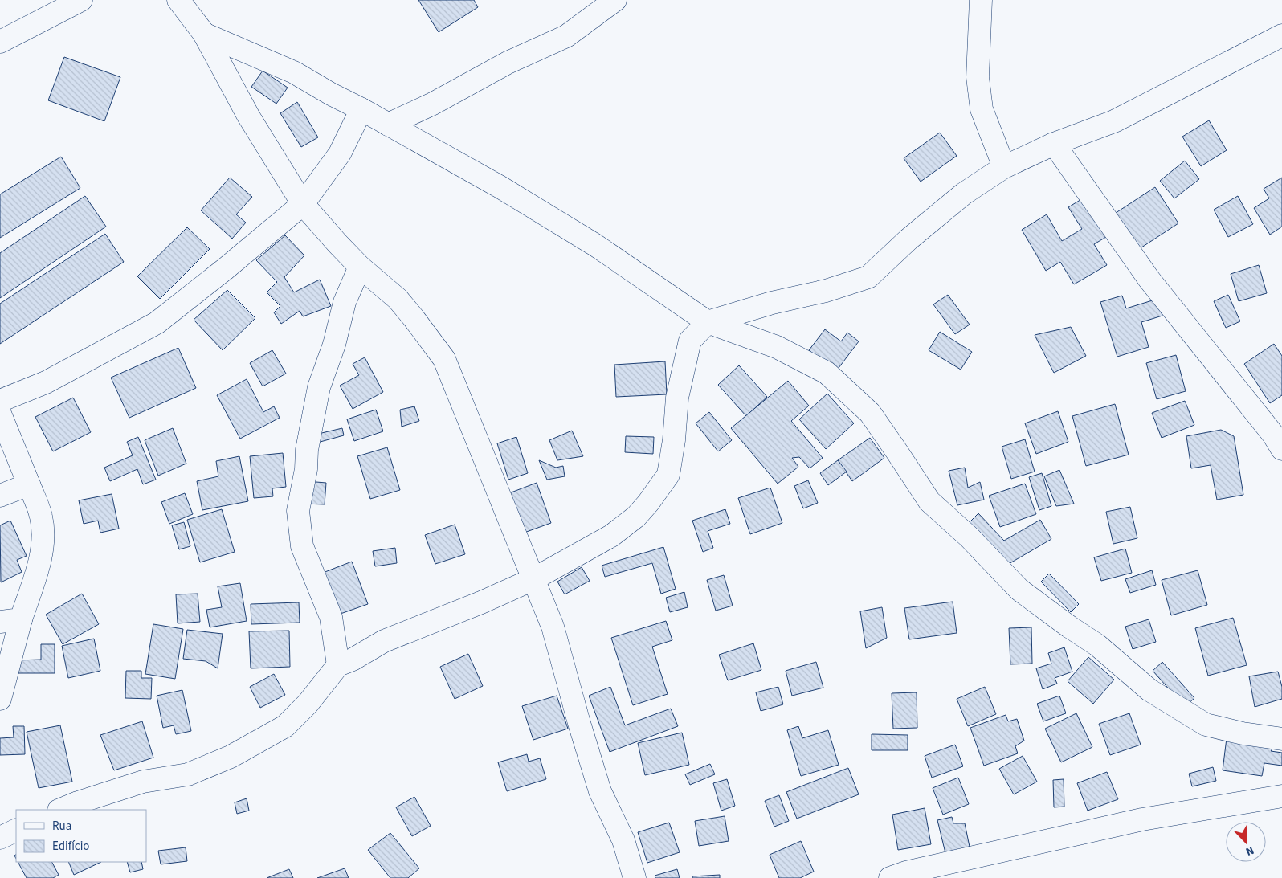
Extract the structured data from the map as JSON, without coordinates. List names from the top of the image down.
{
  "legend": ["Rua", "Edifício"],
  "north": "bottom right"
}
